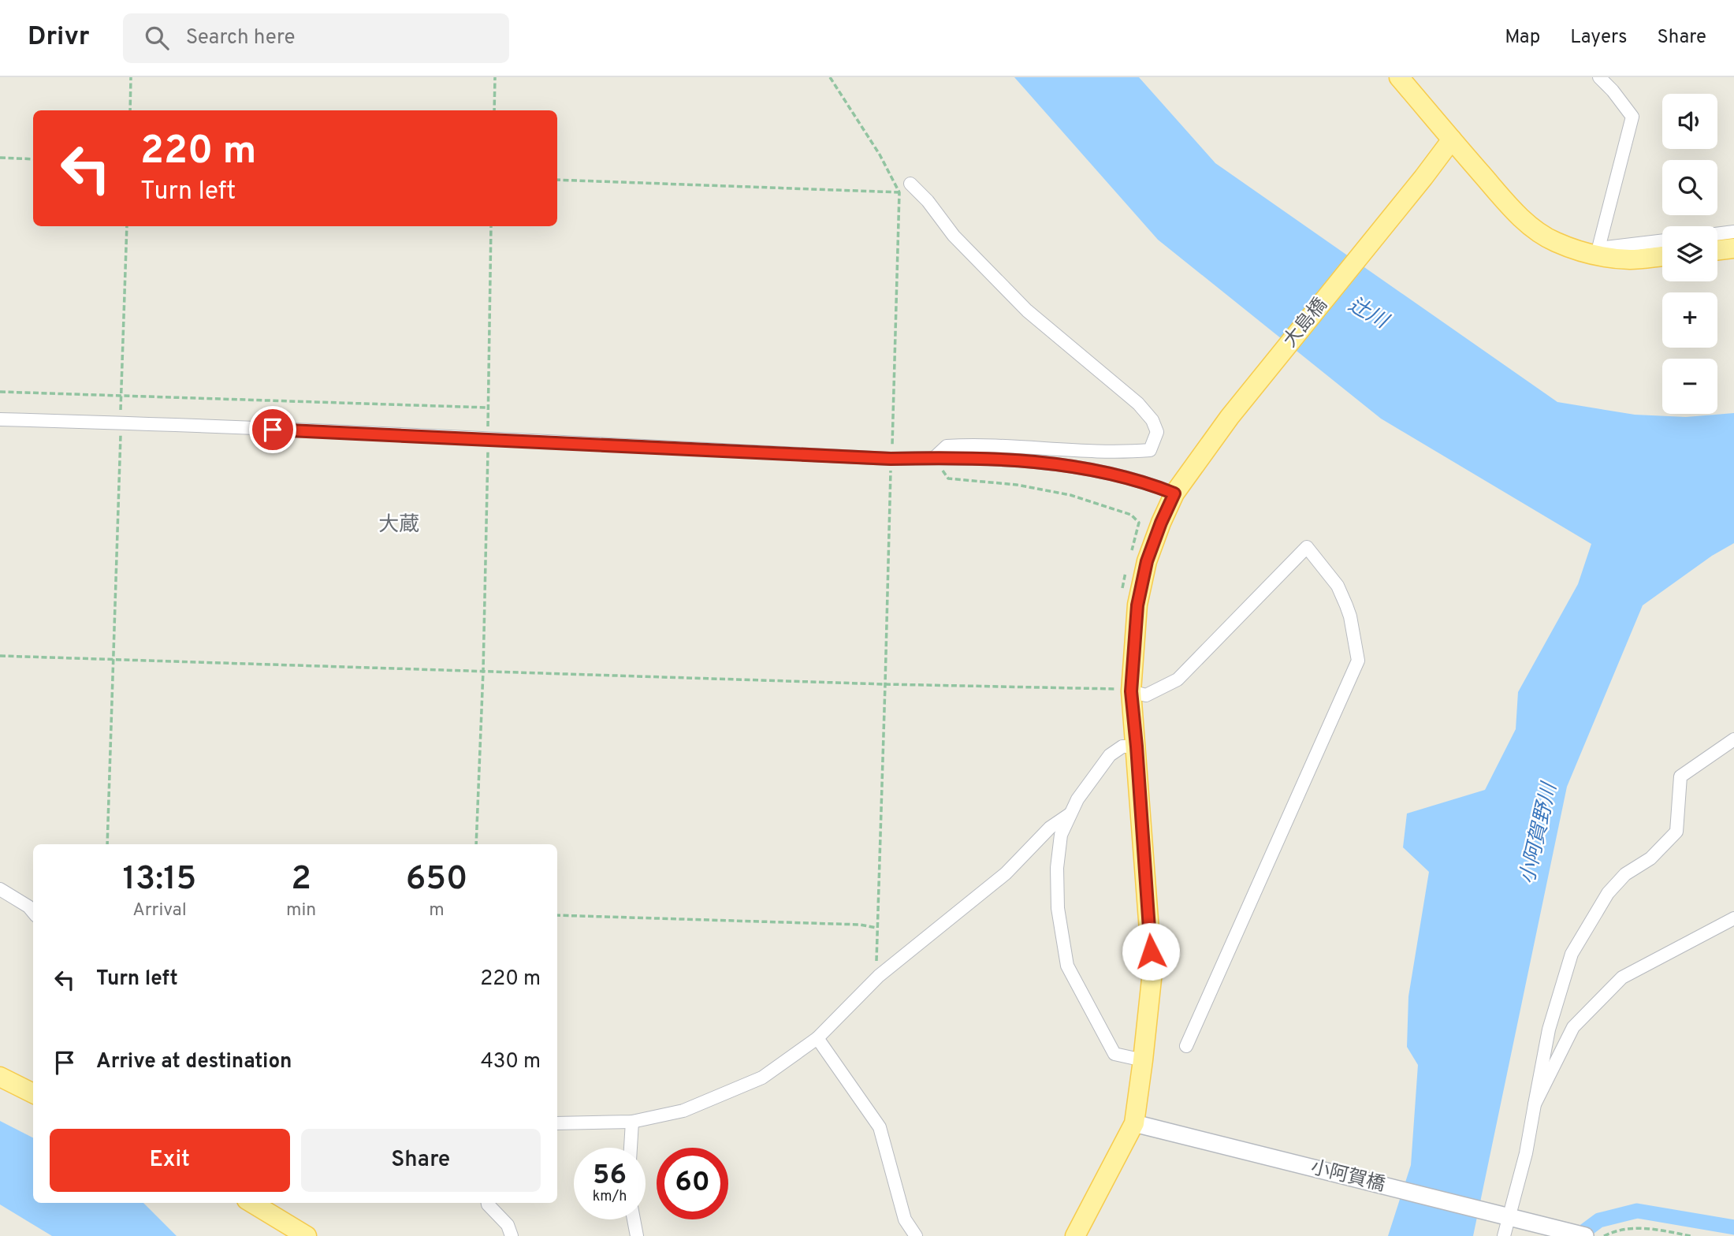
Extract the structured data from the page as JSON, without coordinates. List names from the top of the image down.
{
  "streets": {
    "main road": ["大島橋"],
    "street": ["小阿賀橋"]
  },
  "crossings": [
    ["大島橋", "小阿賀橋"]
  ],
  "districts": ["大蔵"],
  "water": ["辻川", "小阿賀野川"],
  "page": {
    "header": "Drivr",
    "search": "Search here",
    "nav": ["Map", "Layers", "Share"],
    "map_buttons": ["+", "−"],
    "turn": ["220 m", "Turn left"],
    "eta": [
      "13:15",
      "Arrival",
      "2",
      "min",
      "650",
      "m"
    ],
    "list": [
      {
        "name": "Turn left",
        "value": "220 m"
      },
      {
        "name": "Arrive at destination",
        "value": "430 m"
      }
    ],
    "buttons": ["Exit", "Share"],
    "speed": "56 km/h",
    "limit": "60"
  }
}
